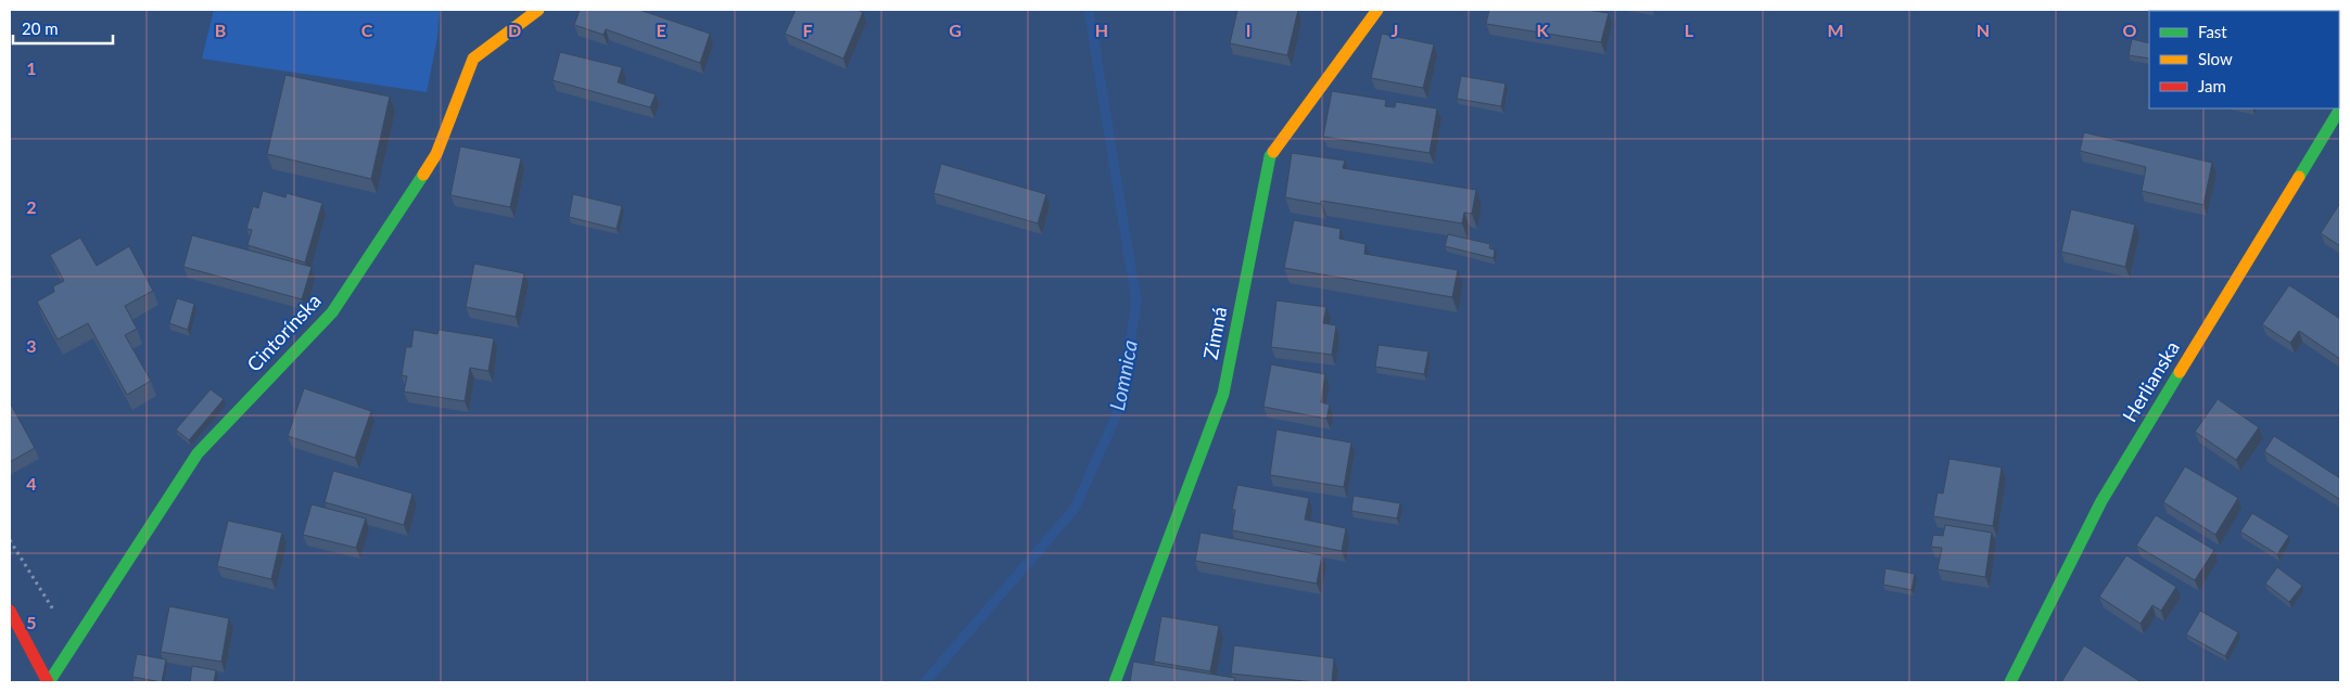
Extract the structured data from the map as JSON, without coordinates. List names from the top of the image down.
{
  "streets": {
    "street": ["Cintorínska", "Zimná", "Herlianska"]
  },
  "water": ["Lomnica"],
  "legend": ["Fast", "Slow", "Jam"],
  "scale_bar": "20 m",
  "grid": {
    "columns": [
      "B",
      "C",
      "D",
      "E",
      "F",
      "G",
      "H",
      "I",
      "J",
      "K",
      "L",
      "M",
      "N",
      "O"
    ],
    "rows": [
      "1",
      "2",
      "3",
      "4",
      "5"
    ]
  }
}
